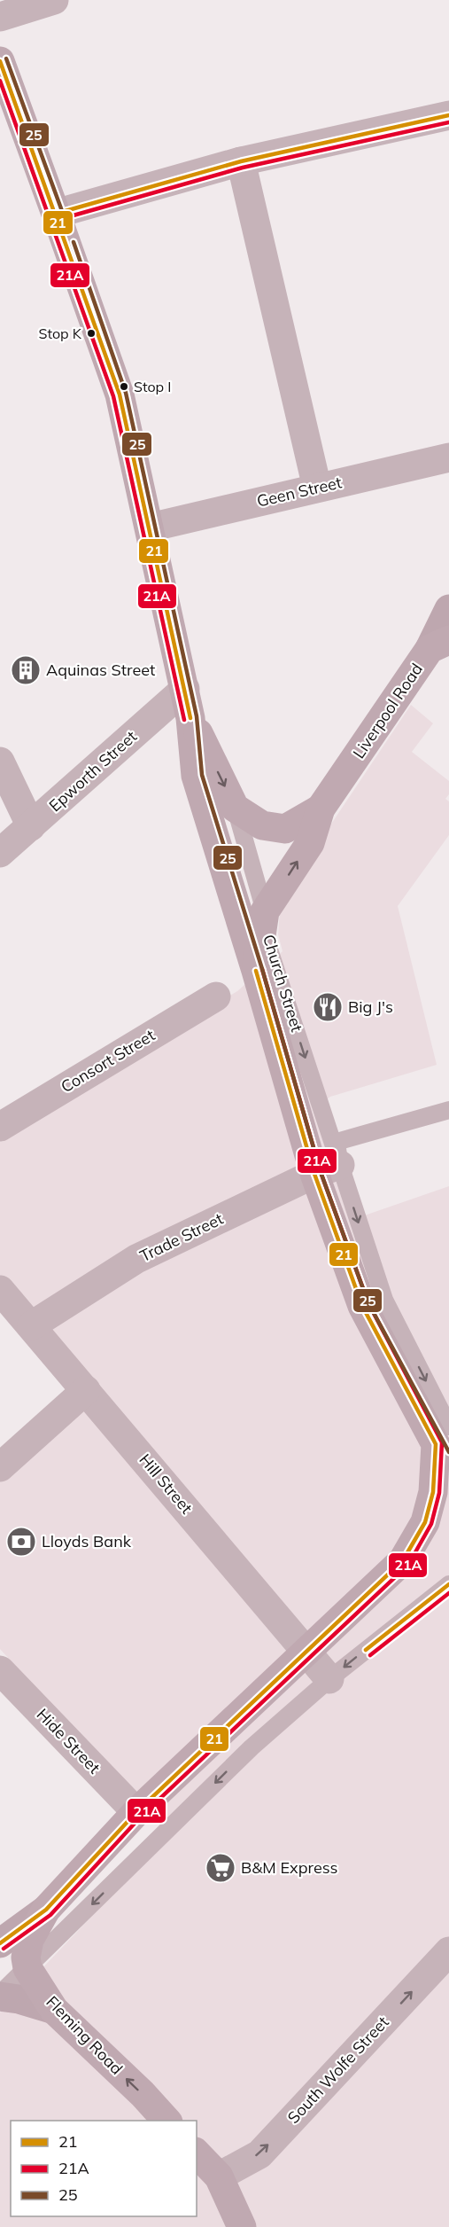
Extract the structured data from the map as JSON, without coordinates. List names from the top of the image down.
{
  "streets": {
    "main road": ["Liverpool Road", "Church Street", "Fleming Road"],
    "street": [
      "Geen Street",
      "Epworth Street",
      "Consort Street",
      "Trade Street",
      "Hill Street",
      "Hide Street",
      "South Wolfe Street"
    ]
  },
  "crossings": [
    ["Liverpool Road", "Church Street"],
    ["Church Street", "Trade Street"],
    ["Trade Street", "Hill Street"]
  ],
  "one_way": ["Fleming Road", "South Wolfe Street"],
  "places": {
    "other": ["Stop K", "Stop I"],
    "building": ["Aquinas Street"],
    "restaurant": ["Big J's"],
    "bank": ["Lloyds Bank"],
    "supermarket": ["B&M Express"]
  },
  "lines": ["transit line 25", "transit line 21", "transit line 21A"],
  "legend": ["21", "21A", "25"]
}
